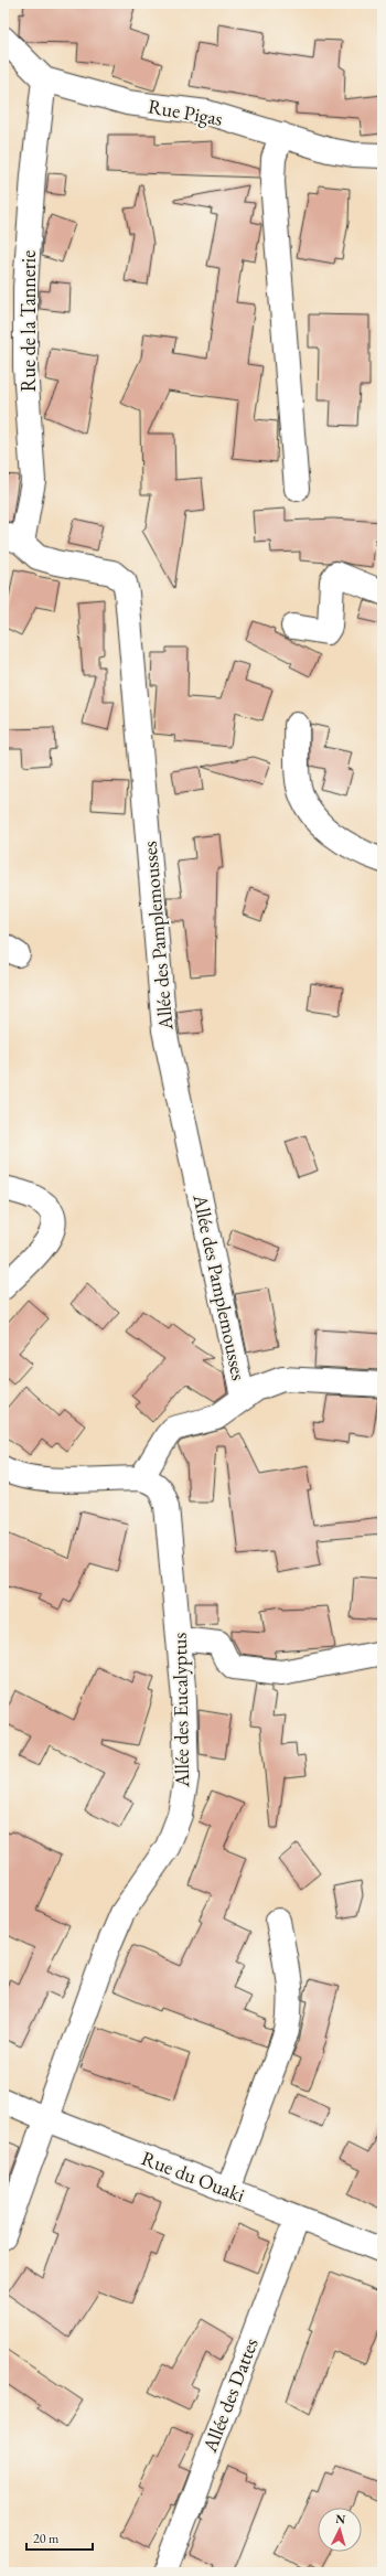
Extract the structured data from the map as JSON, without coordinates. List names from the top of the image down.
{
  "streets": {
    "street": [
      "Rue Pigas",
      "Rue de la Tannerie",
      "Allée des Pamplemousses",
      "Allée des Eucalyptus",
      "Rue du Ouaki",
      "Allée des Dattes"
    ]
  },
  "crossings": [
    ["Rue Pigas", "Rue de la Tannerie"],
    ["Rue de la Tannerie", "Allée des Pamplemousses"],
    ["Allée des Eucalyptus", "Rue du Ouaki"],
    ["Rue du Ouaki", "Allée des Dattes"]
  ],
  "scale_bar": "20 m",
  "north": "top"
}
